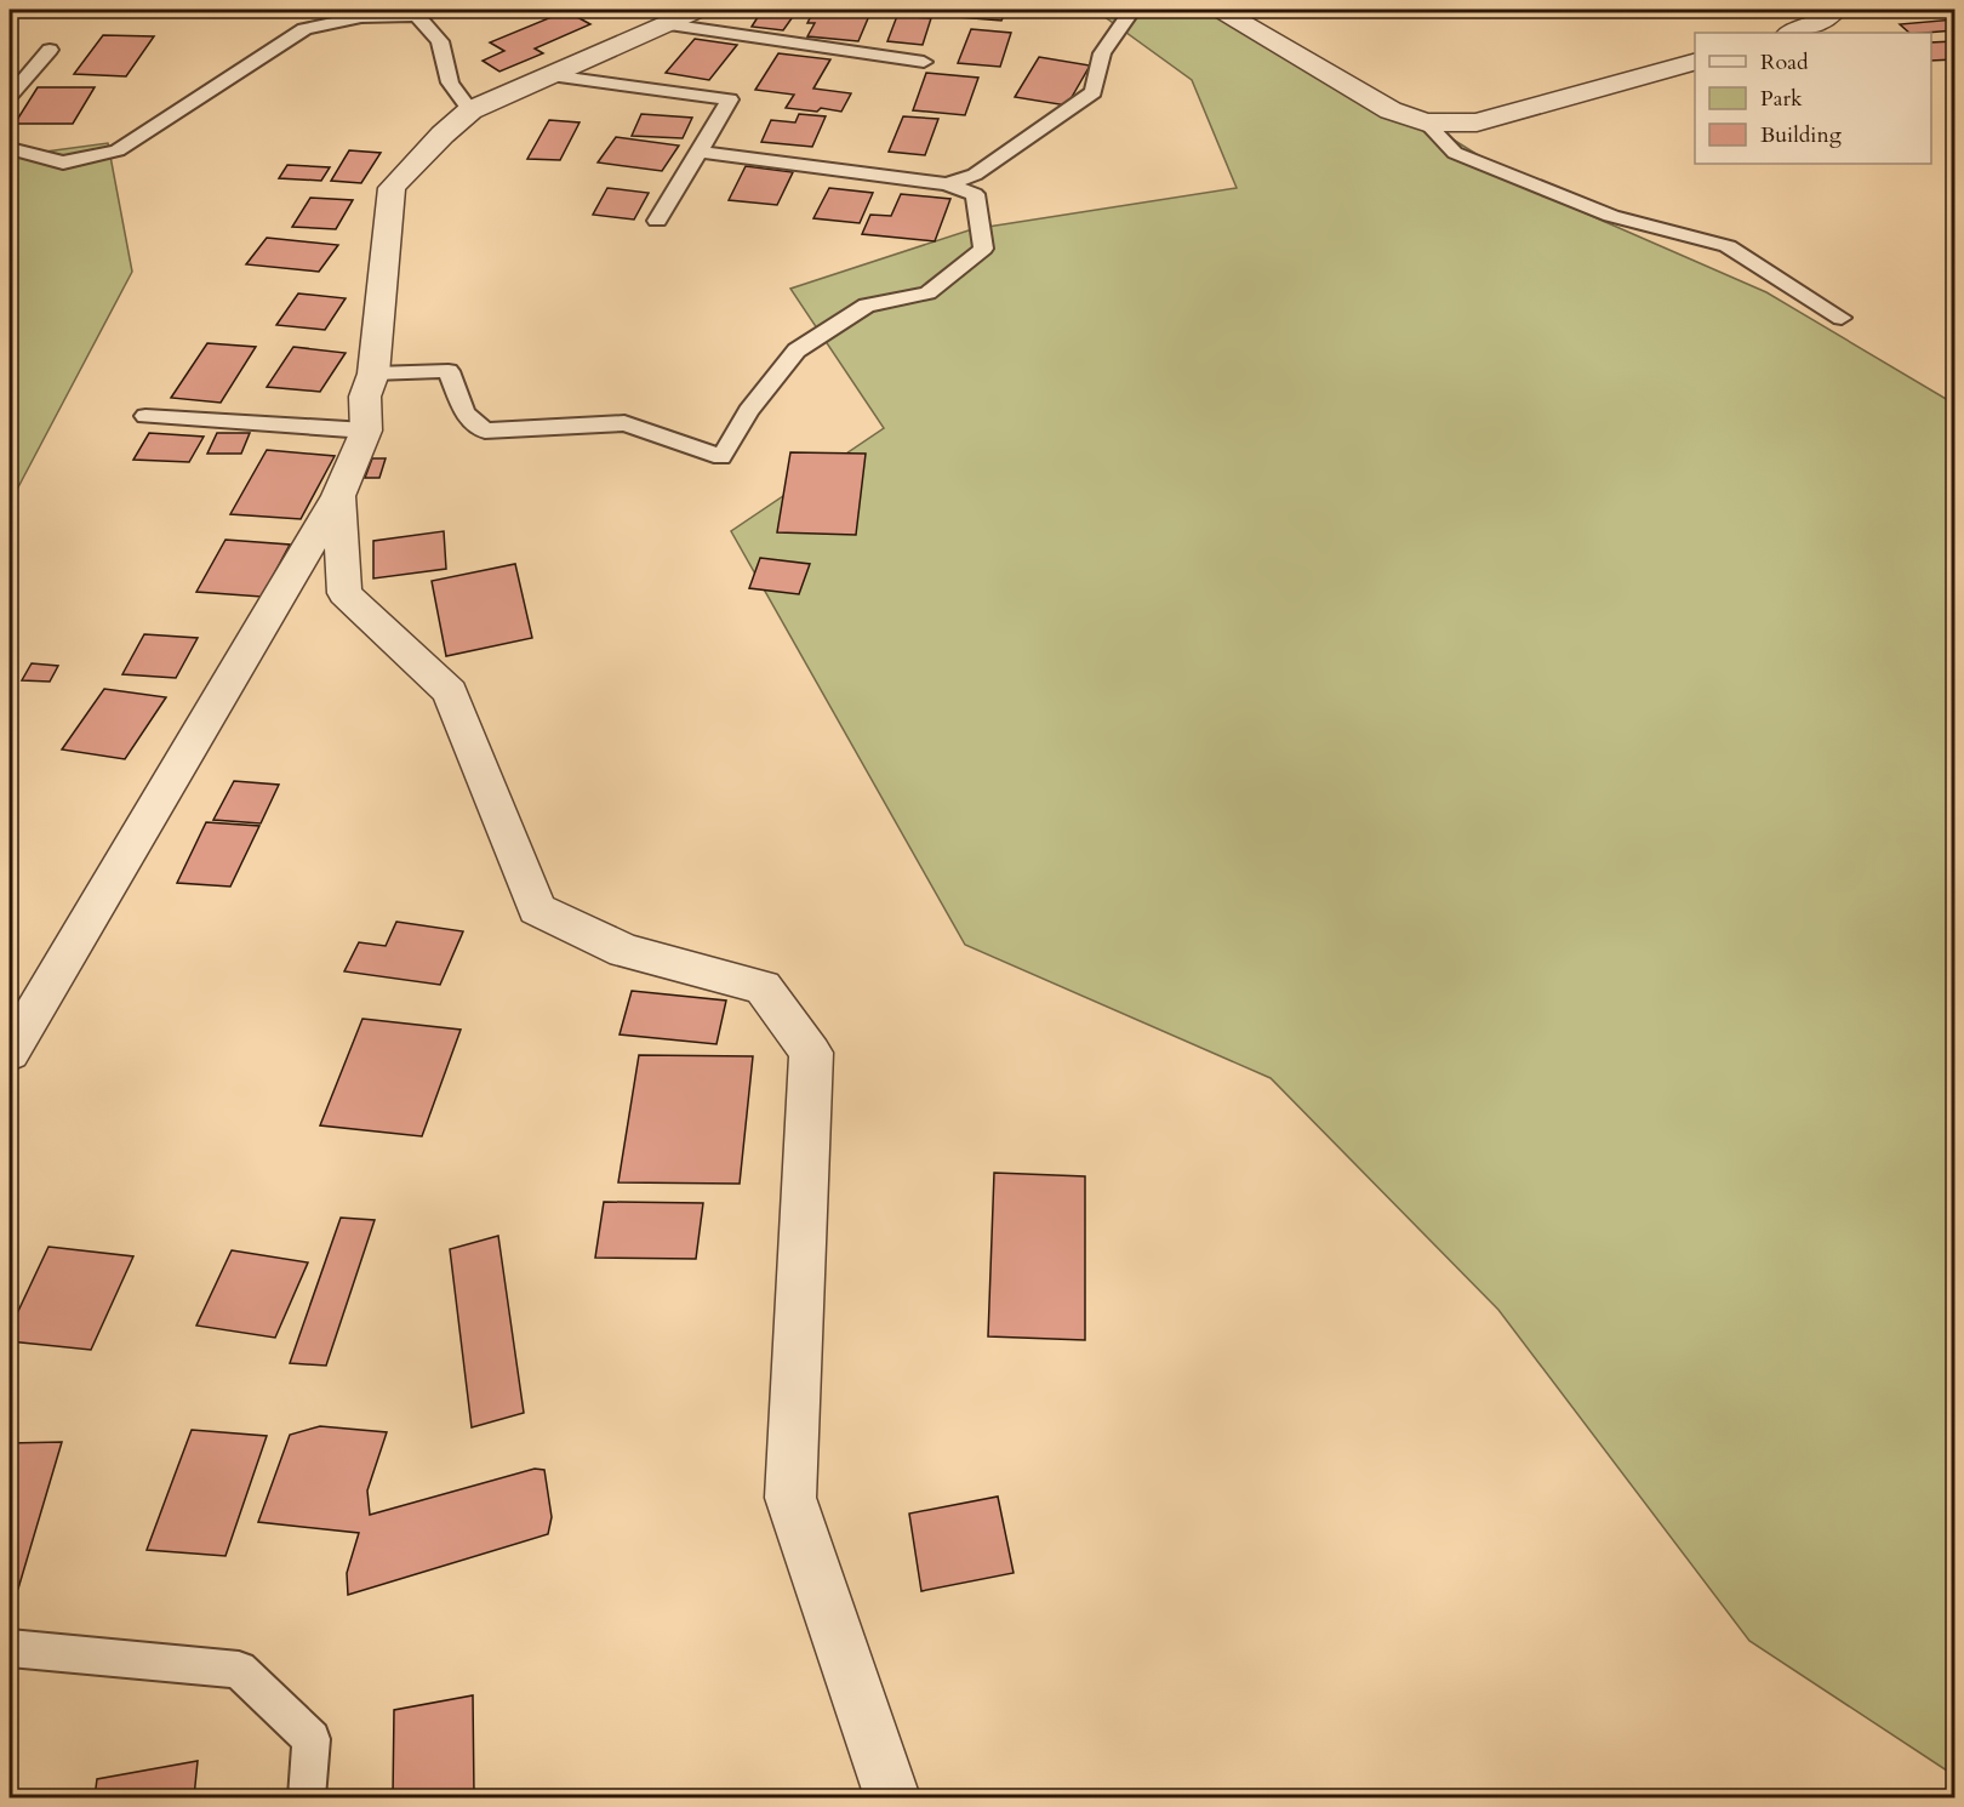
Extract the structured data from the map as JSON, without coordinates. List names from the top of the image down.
{
  "legend": ["Road", "Park", "Building"]
}
